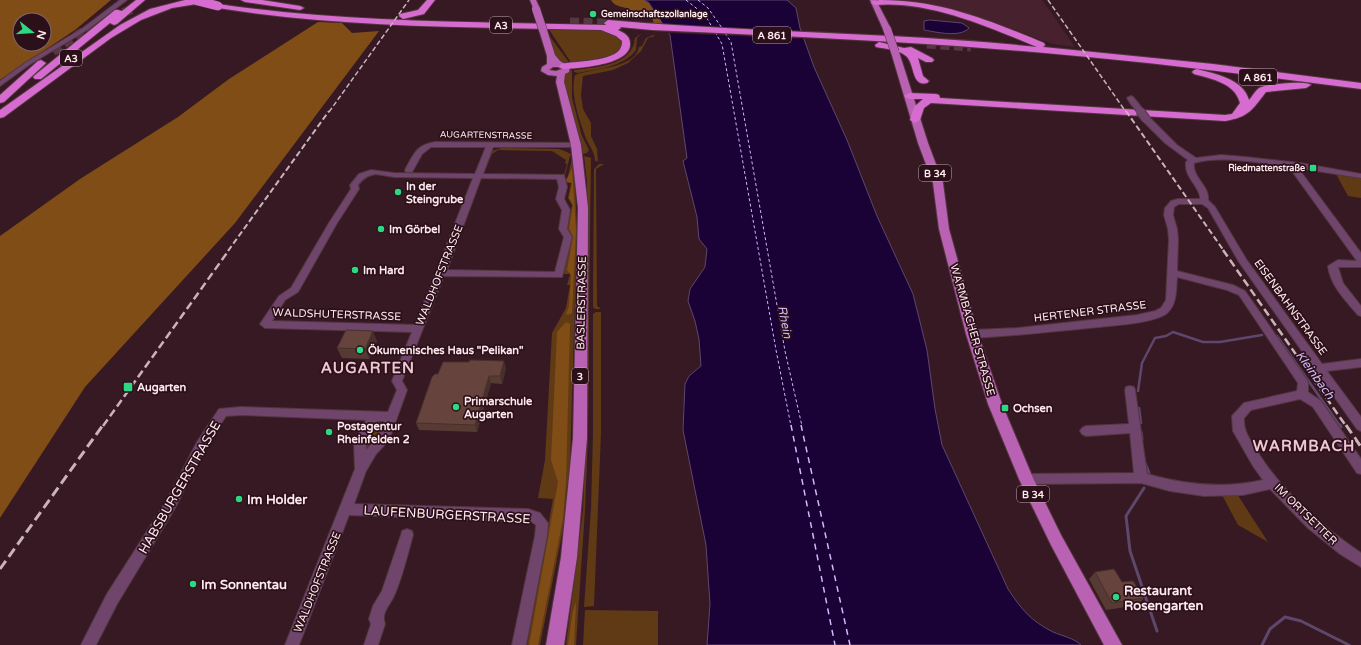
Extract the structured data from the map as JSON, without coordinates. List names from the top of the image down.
{
  "streets": {
    "highway": ["A3", "A 861"],
    "main road": [
      "B 34",
      "BASLERSTRASSE",
      "WARMBACHER STRASSE",
      "3"
    ],
    "street": [
      "AUGARTENSTRASSE",
      "WALDHOFSTRASSE",
      "EISENBAHNSTRASSE",
      "HERTENER STRASSE",
      "WALDSHUTERSTRASSE",
      "HABSBURGERSTRASSE",
      "LAUFENBURGERSTRASSE",
      "IM ORTSETTER"
    ]
  },
  "crossings": [
    ["A3", "A 861"],
    ["AUGARTENSTRASSE", "WALDHOFSTRASSE"],
    ["AUGARTENSTRASSE", "BASLERSTRASSE"],
    ["WALDHOFSTRASSE", "WALDSHUTERSTRASSE"],
    ["WALDHOFSTRASSE", "HABSBURGERSTRASSE"],
    ["WALDHOFSTRASSE", "LAUFENBURGERSTRASSE"],
    ["EISENBAHNSTRASSE", "HERTENER STRASSE"],
    ["HERTENER STRASSE", "WARMBACHER STRASSE"]
  ],
  "districts": ["AUGARTEN", "WARMBACH"],
  "water": ["Rhein", "Kleinbach"],
  "places": {
    "other": [
      "Gemeinschaftszollanlage",
      "In der Steingrube",
      "Im Görbel",
      "Im Hard",
      "Ökumenisches Haus \"Pelikan\"",
      "Primarschule Augarten",
      "Postagentur Rheinfelden 2",
      "Im Holder",
      "Im Sonnentau",
      "Restaurant Rosengarten"
    ],
    "transit": ["Riedmattenstraße", "Augarten", "Ochsen"]
  },
  "north": "right"
}
